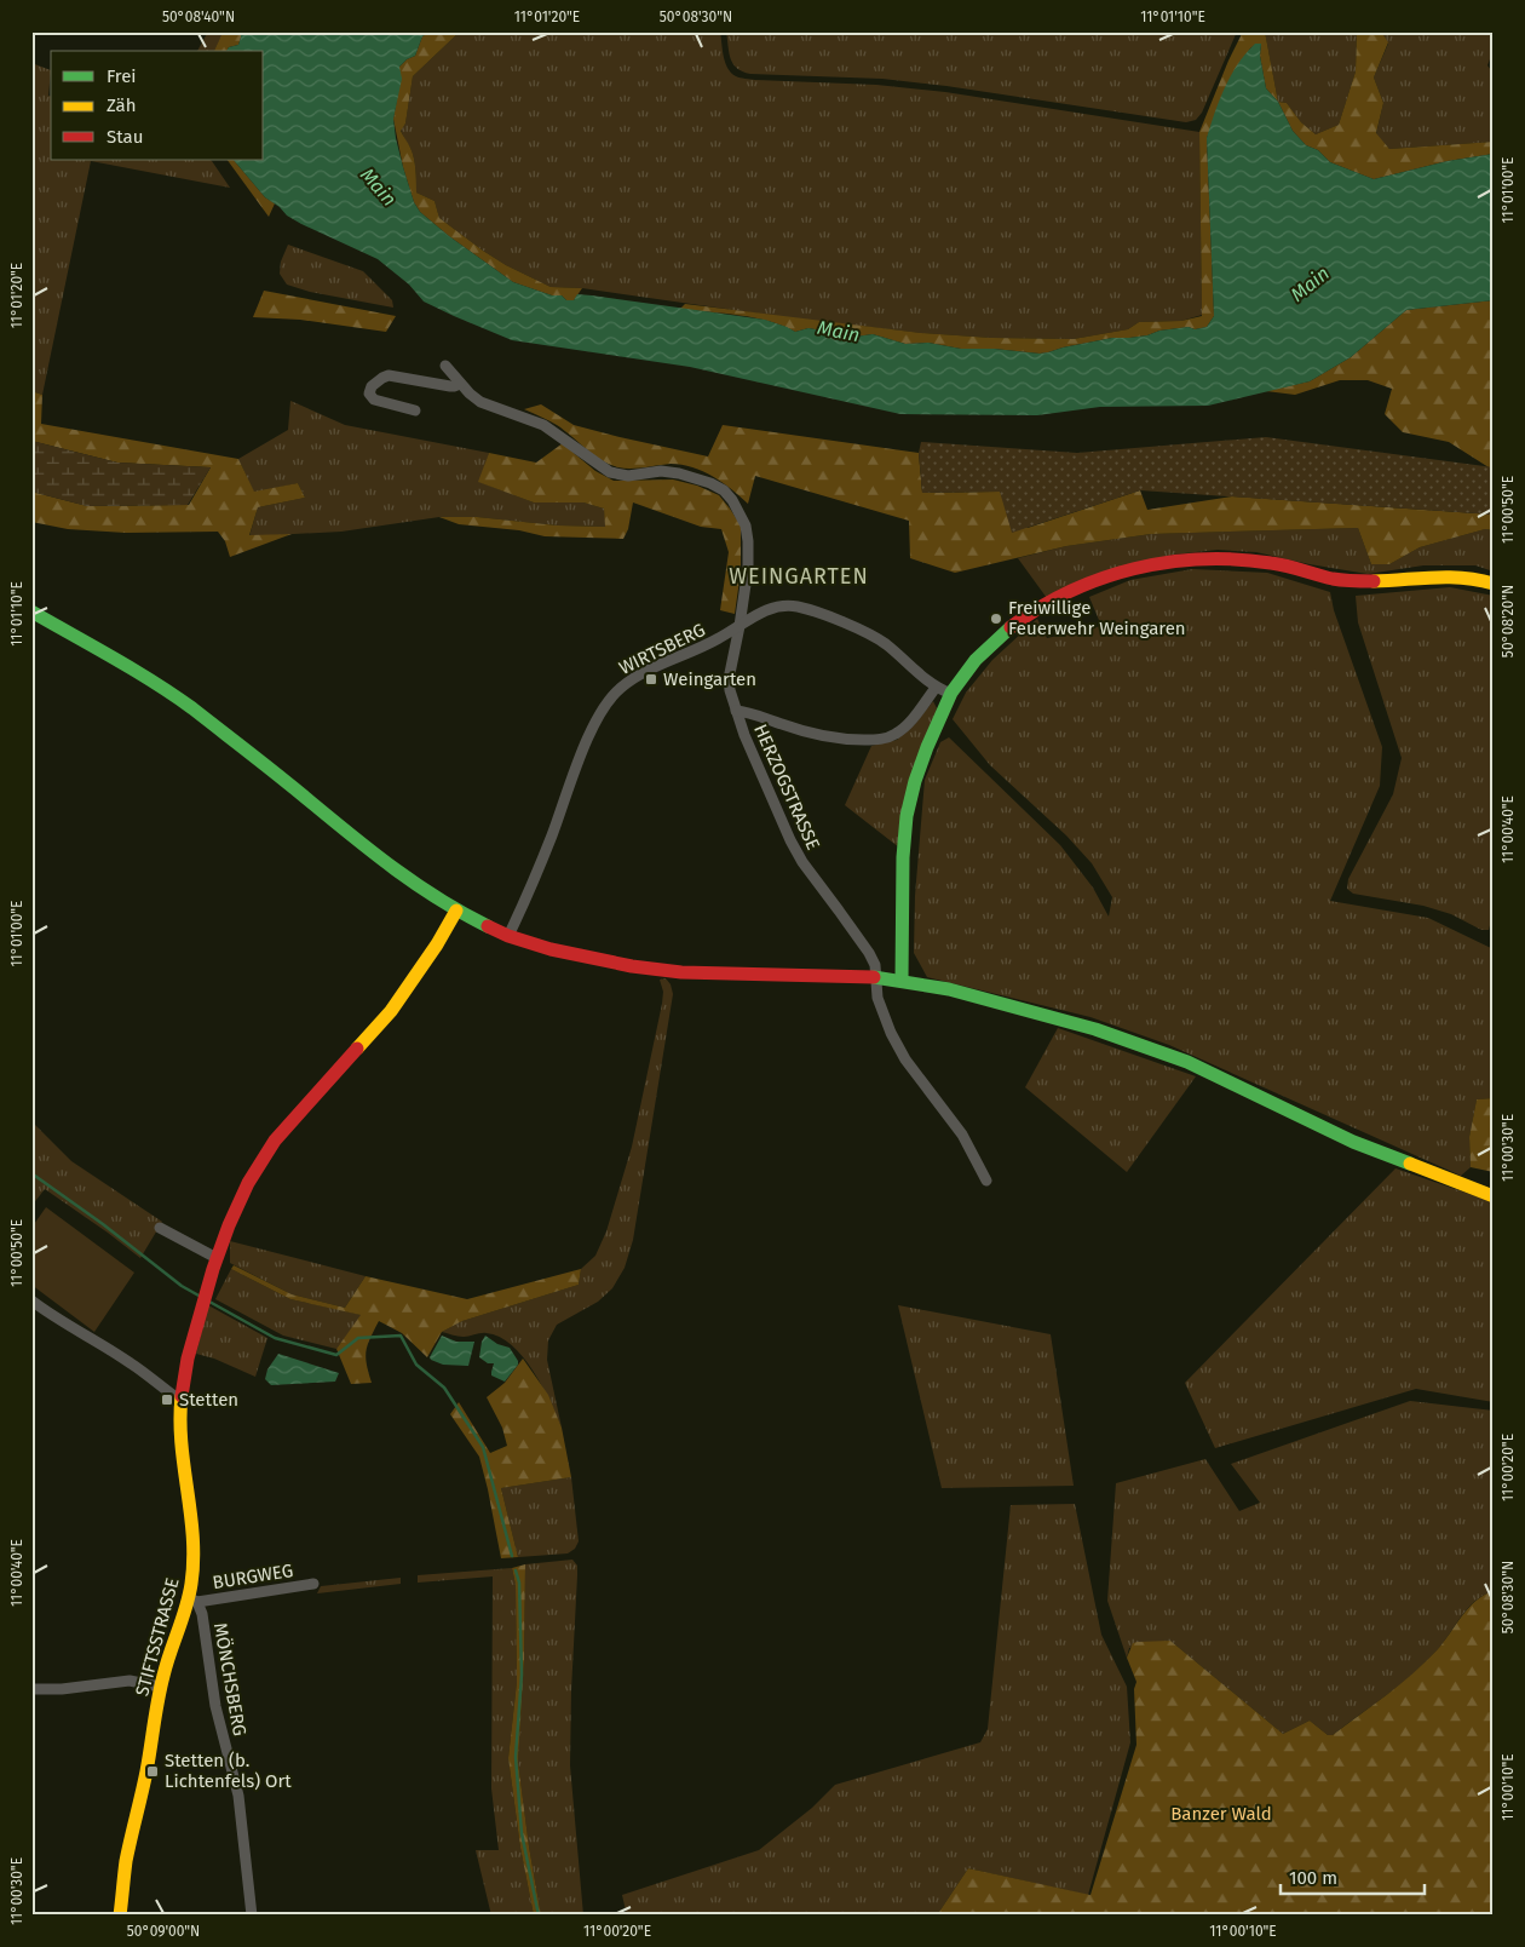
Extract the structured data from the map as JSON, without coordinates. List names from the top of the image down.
{
  "streets": {
    "street": [
      "WIRTSBERG",
      "HERZOGSTRASSE",
      "BURGWEG",
      "STIFTSSTRASSE",
      "MÖNCHSBERG"
    ]
  },
  "crossings": [
    ["WIRTSBERG", "HERZOGSTRASSE"],
    ["BURGWEG", "STIFTSSTRASSE"],
    ["BURGWEG", "MÖNCHSBERG"],
    ["STIFTSSTRASSE", "MÖNCHSBERG"]
  ],
  "districts": ["WEINGARTEN"],
  "water": ["Main"],
  "parks": ["Banzer Wald"],
  "places": {
    "other": ["Freiwillige Feuerwehr Weingaren"],
    "transit": ["Weingarten", "Stetten", "Stetten (b. Lichtenfels) Ort"]
  },
  "legend": ["Frei", "Zäh", "Stau"],
  "scale_bar": "100 m",
  "coordinates": [
    "50°08'40\"N",
    "11°01'20\"E",
    "50°08'30\"N",
    "11°01'10\"E",
    "11°01'00\"E",
    "11°00'50\"E",
    "50°08'20\"N",
    "11°00'40\"E",
    "11°00'30\"E",
    "11°00'20\"E",
    "11°00'10\"E",
    "50°09'00\"N"
  ]
}
